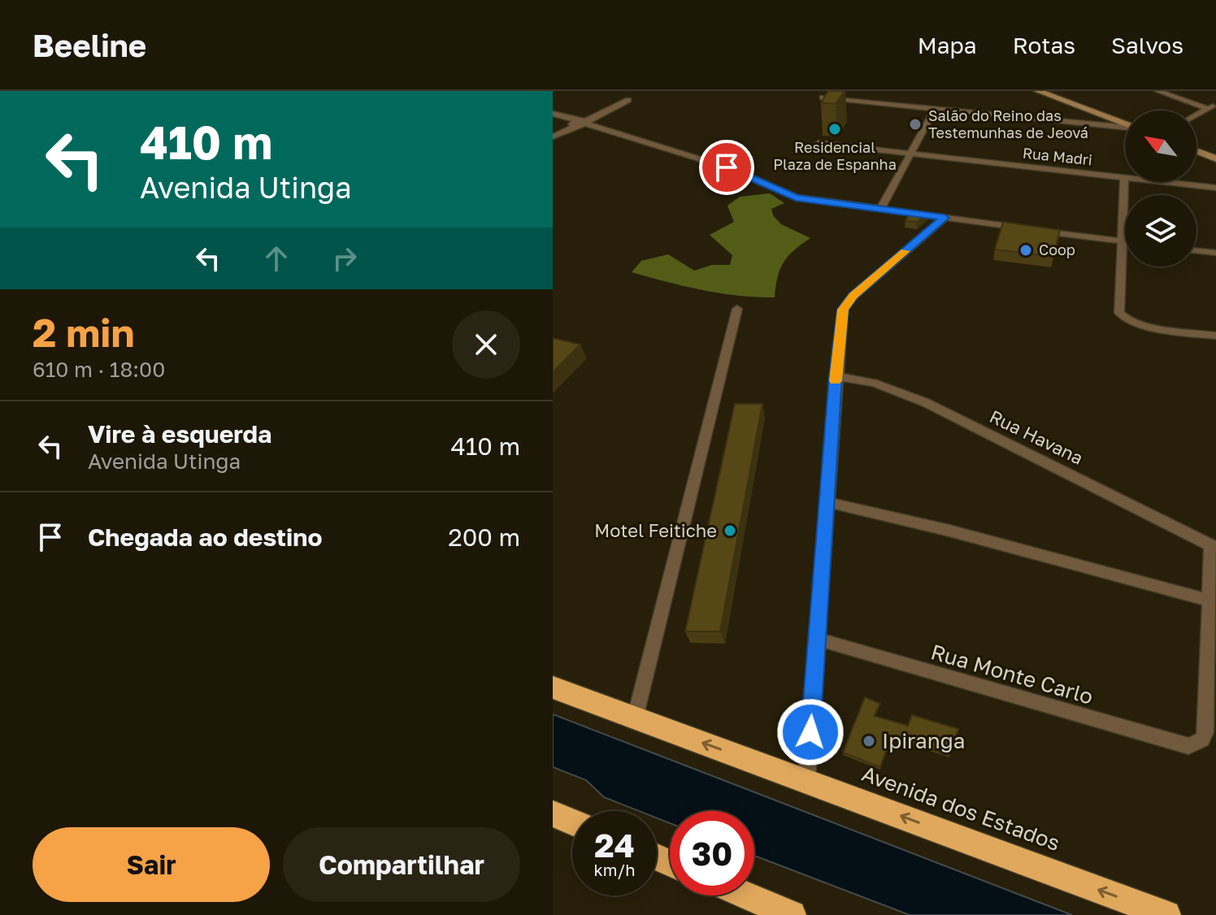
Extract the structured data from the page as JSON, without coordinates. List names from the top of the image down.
{
  "streets": {
    "highway": ["Avenida dos Estados"],
    "street": ["Rua Madri", "Rua Havana", "Rua Monte Carlo"]
  },
  "one_way": ["Avenida dos Estados"],
  "places": [
    "Salão do Reino das Testemunhas de Jeová",
    "Residencial Plaza de Espanha",
    "Coop",
    "Motel Feitiche",
    "Ipiranga"
  ],
  "north": "top left",
  "page": {
    "header": "Beeline",
    "nav": ["Mapa", "Rotas", "Salvos"],
    "turn": ["410 m", "Avenida Utinga"],
    "heading": ["2 min", "610 m · 18:00"],
    "list": [
      {
        "name": "Vire à esquerda",
        "note": "Avenida Utinga",
        "value": "410 m"
      },
      {
        "name": "Chegada ao destino",
        "value": "200 m"
      }
    ],
    "speed": "24 km/h",
    "limit": "30",
    "buttons": ["Sair", "Compartilhar"]
  }
}
